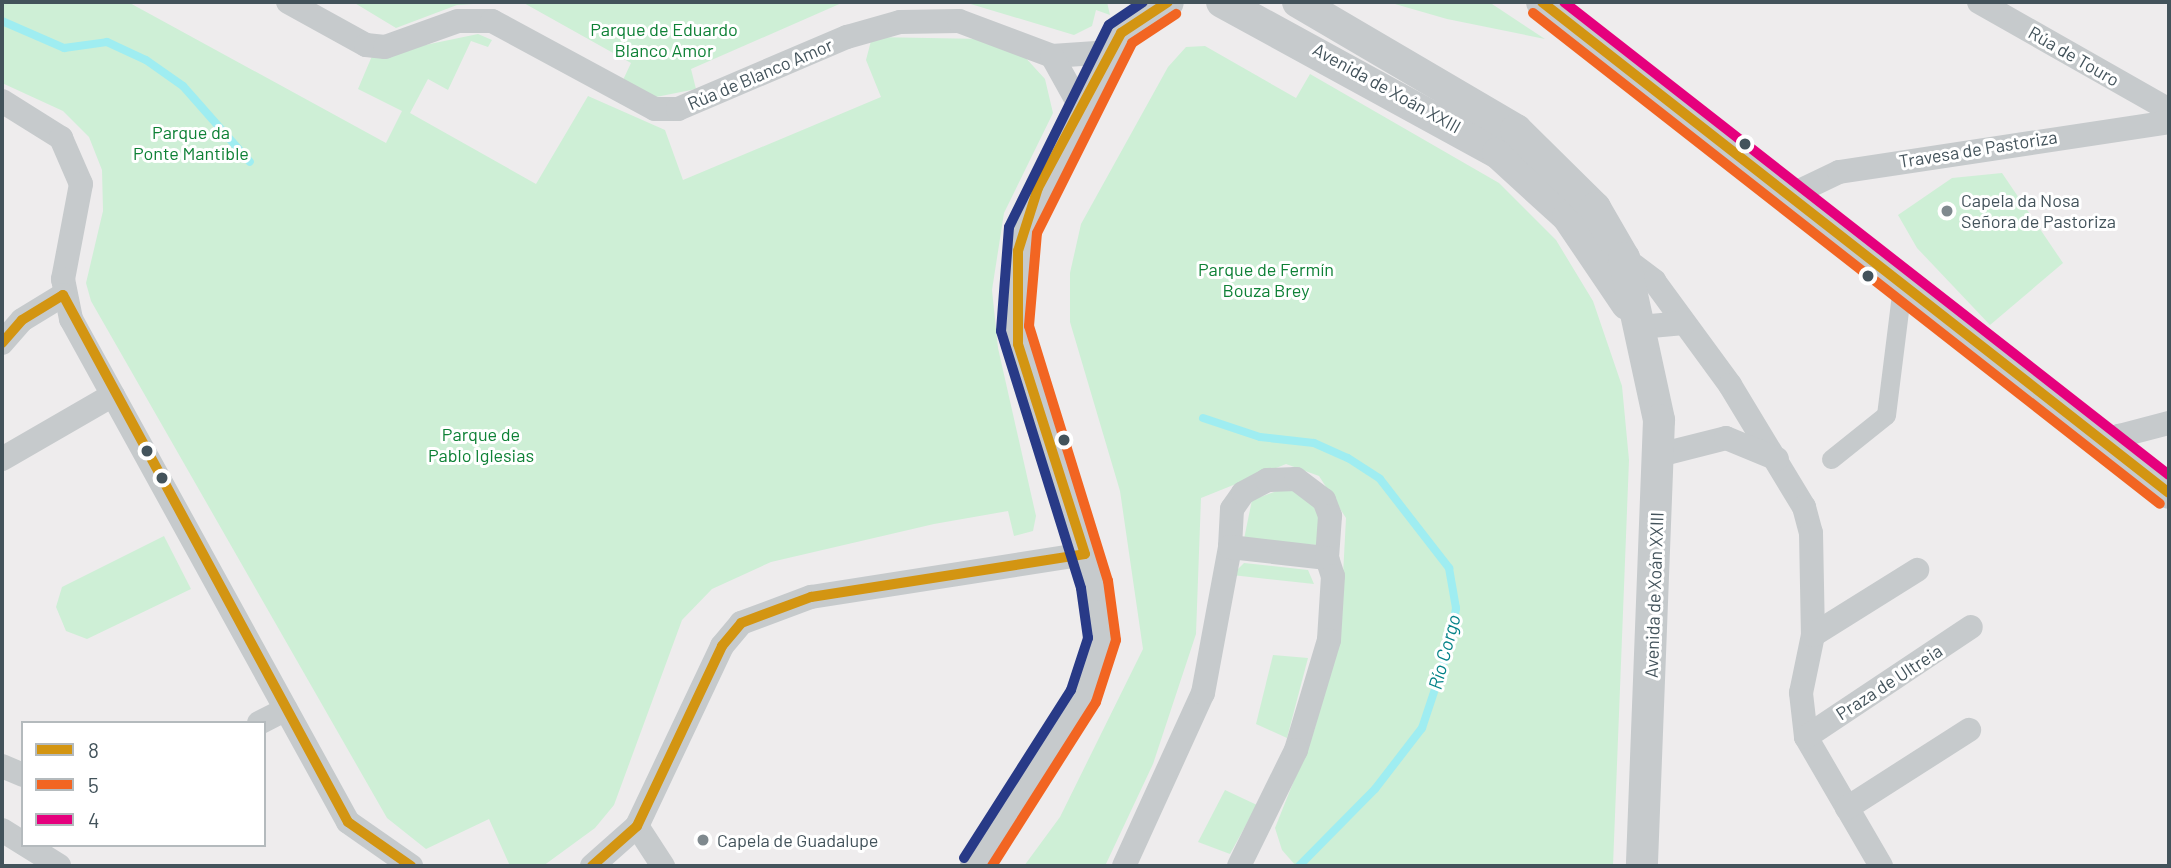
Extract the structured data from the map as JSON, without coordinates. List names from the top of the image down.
{
  "streets": {
    "street": [
      "Rúa de Touro",
      "Rúa de Blanco Amor",
      "Avenida de Xoán XXIII",
      "Travesa de Pastoriza",
      "Praza de Ultreia"
    ]
  },
  "water": ["Río Corgo"],
  "parks": [
    "Parque de Eduardo Blanco Amor",
    "Parque da Ponte Mantible",
    "Parque de Fermín Bouza Brey",
    "Parque de Pablo Iglesias"
  ],
  "places": ["Capela da Nosa Señora de Pastoriza", "Capela de Guadalupe"],
  "lines": ["transit line 8", "transit line 4", "transit line 5"],
  "legend": ["8", "5", "4"]
}
